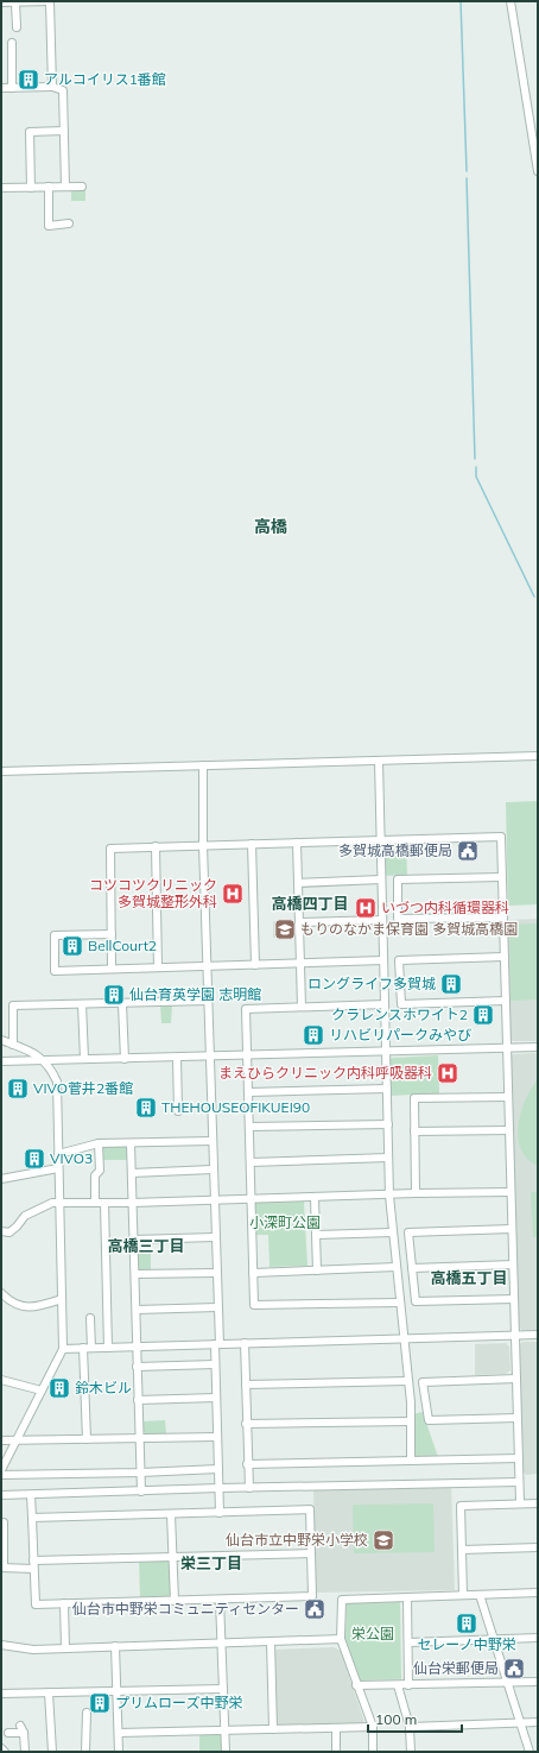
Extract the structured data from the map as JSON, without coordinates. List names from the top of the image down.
{
  "districts": [
    "高橋",
    "高橋四丁目",
    "高橋三丁目",
    "高橋五丁目",
    "栄三丁目"
  ],
  "parks": ["小深町公園", "栄公園"],
  "places": {
    "building": [
      "アルコイリス1番館",
      "BellCourt2",
      "ロングライフ多賀城",
      "仙台育英学園 志明館",
      "クラレンスホワイト2",
      "リハビリパークみやび",
      "VIVO菅井2番館",
      "THEHOUSEOFIKUEI90",
      "VIVO3",
      "鈴木ビル",
      "セレーノ中野栄",
      "プリムローズ中野栄"
    ],
    "public building": ["多賀城高橋郵便局", "仙台市中野栄コミュニティセンター", "仙台栄郵便局"],
    "hospital": ["コツコツクリニック 多賀城整形外科", "いづつ内科循環器科", "まえひらクリニック内科呼吸器科"],
    "school or university": ["もりのなかま保育園 多賀城高橋園", "仙台市立中野栄小学校"]
  },
  "scale_bar": "100 m"
}
